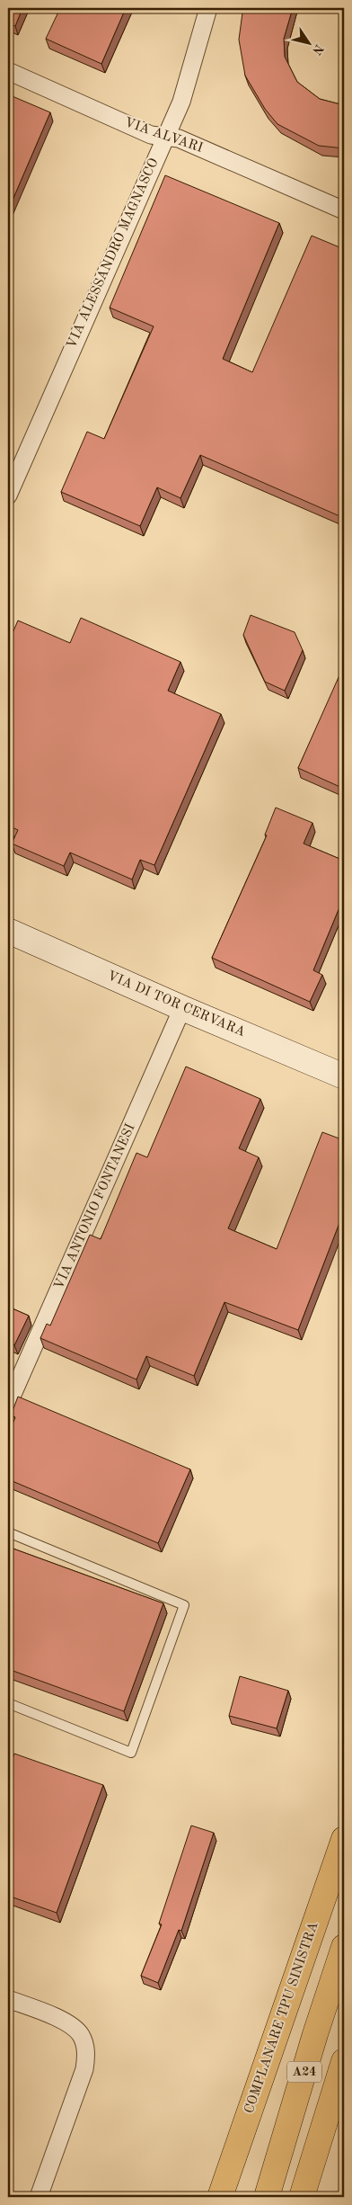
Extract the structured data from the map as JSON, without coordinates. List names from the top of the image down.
{
  "streets": {
    "highway": ["COMPLANARE TPU SINISTRA", "A24"],
    "street": [
      "VIA ALVARI",
      "VIA ALESSANDRO MAGNASCO",
      "VIA DI TOR CERVARA",
      "VIA ANTONIO FONTANESI"
    ]
  },
  "crossings": [
    ["VIA ALVARI", "VIA ALESSANDRO MAGNASCO"],
    ["VIA DI TOR CERVARA", "VIA ANTONIO FONTANESI"]
  ],
  "north": "bottom right"
}
